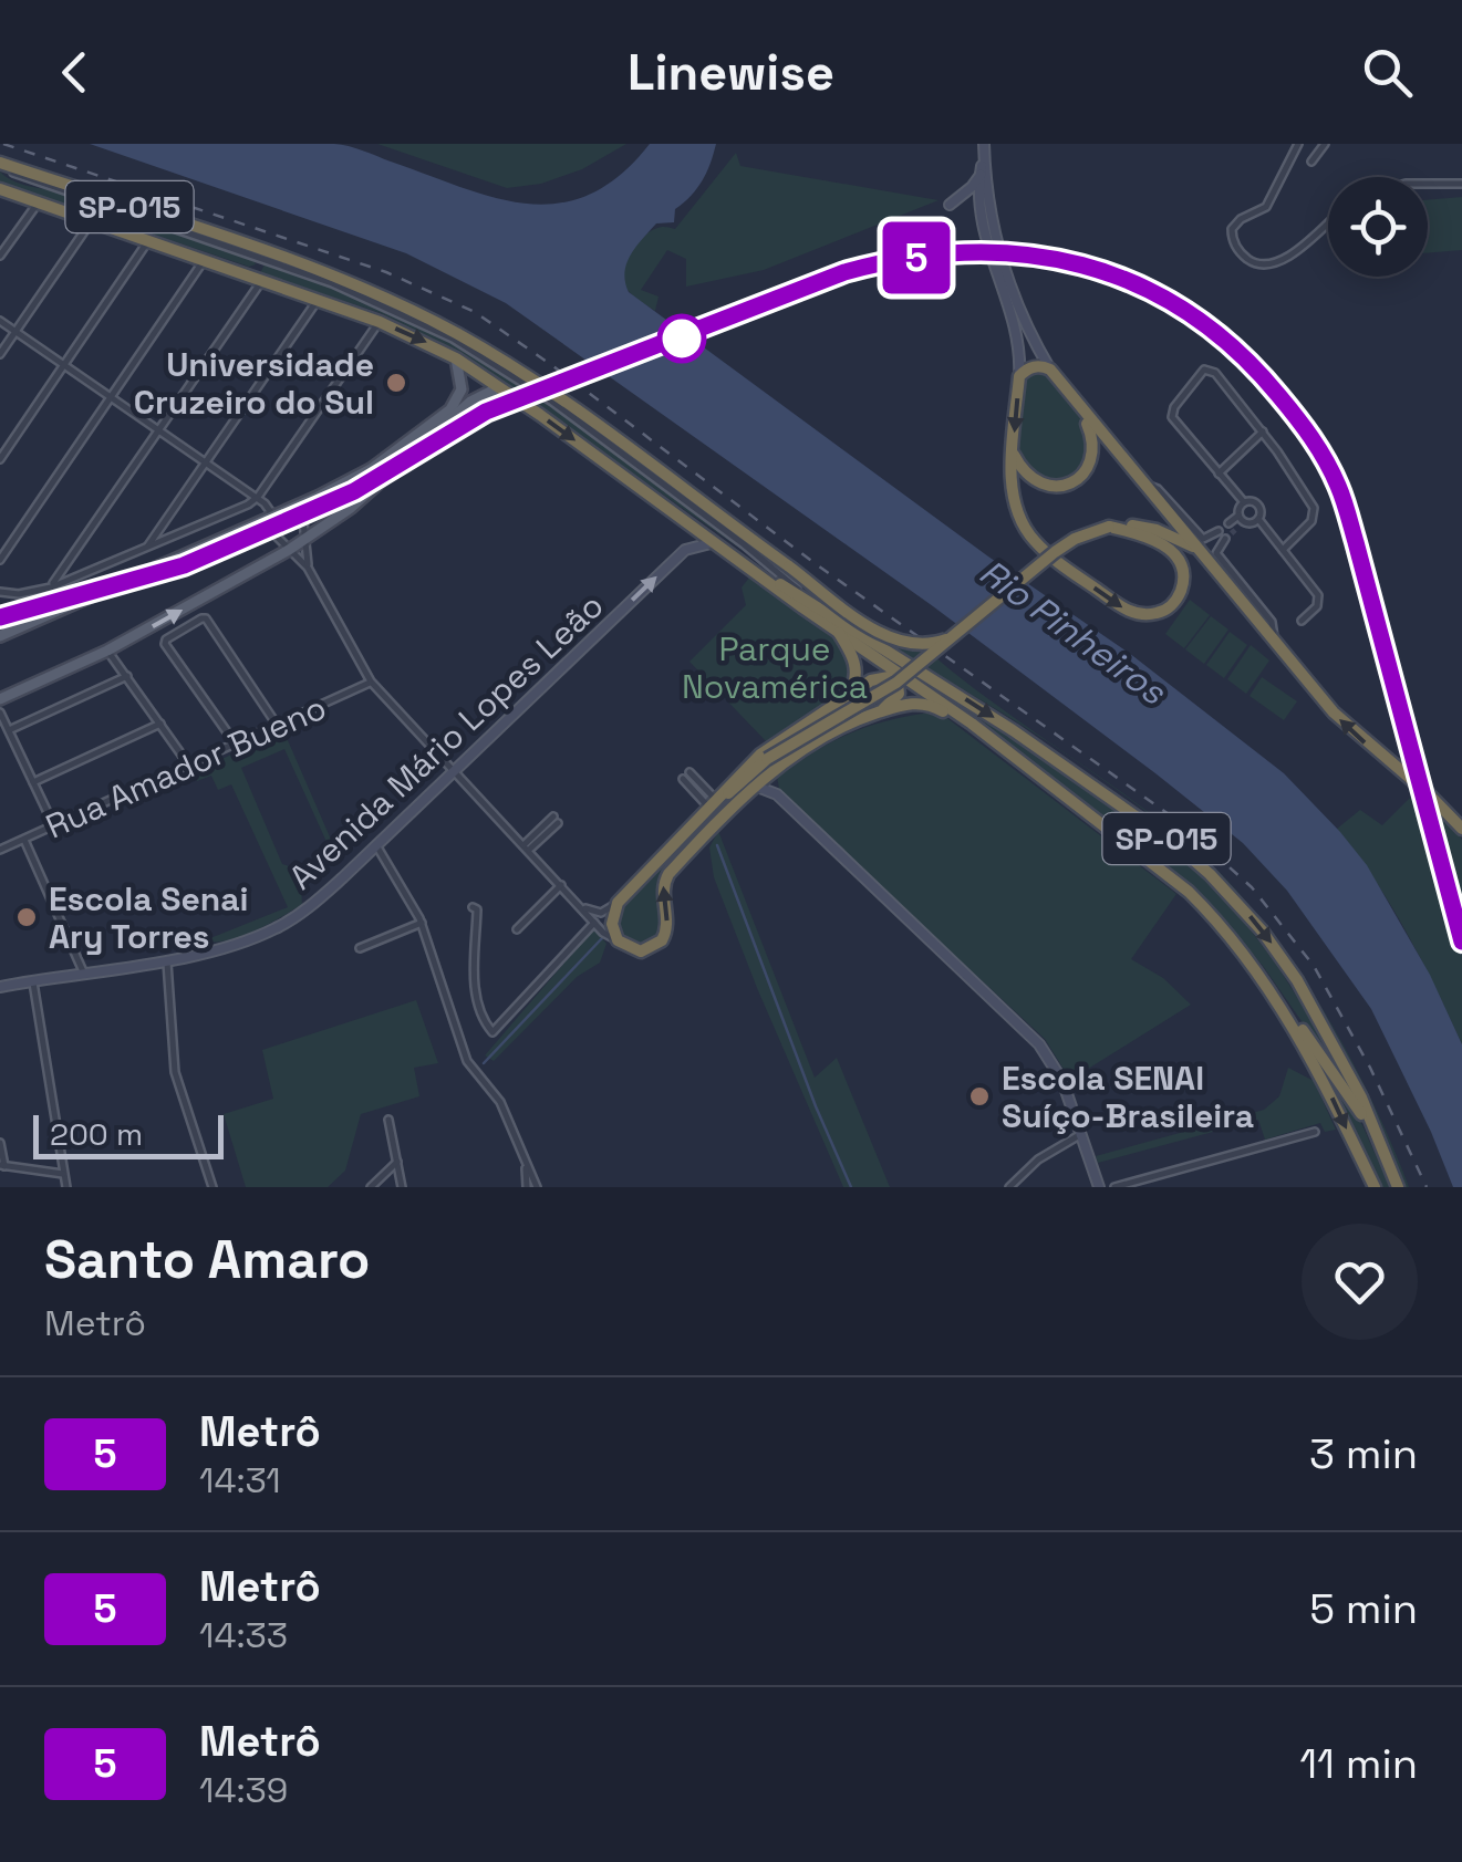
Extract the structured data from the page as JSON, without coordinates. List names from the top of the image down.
{
  "streets": {
    "highway": ["SP-015"],
    "street": ["Avenida Mário Lopes Leão", "Rua Amador Bueno"]
  },
  "crossings": [
    ["SP-015", "Avenida Mário Lopes Leão"]
  ],
  "one_way": ["Avenida Mário Lopes Leão"],
  "water": ["Rio Pinheiros"],
  "parks": ["Parque Novamérica"],
  "places": ["Universidade Cruzeiro do Sul", "Escola Senai Ary Torres", "Escola SENAI Suíço-Brasileira"],
  "lines": ["metro line 5"],
  "scale_bar": "200 m",
  "page": {
    "header": "Linewise",
    "on_map": "5",
    "scale": "200 m",
    "heading": ["Santo Amaro", "Metrô"],
    "list": [
      {
        "mark": "5",
        "name": "Metrô",
        "note": "14:31",
        "value": "3 min"
      },
      {
        "mark": "5",
        "name": "Metrô",
        "note": "14:33",
        "value": "5 min"
      },
      {
        "mark": "5",
        "name": "Metrô",
        "note": "14:39",
        "value": "11 min"
      }
    ]
  }
}
